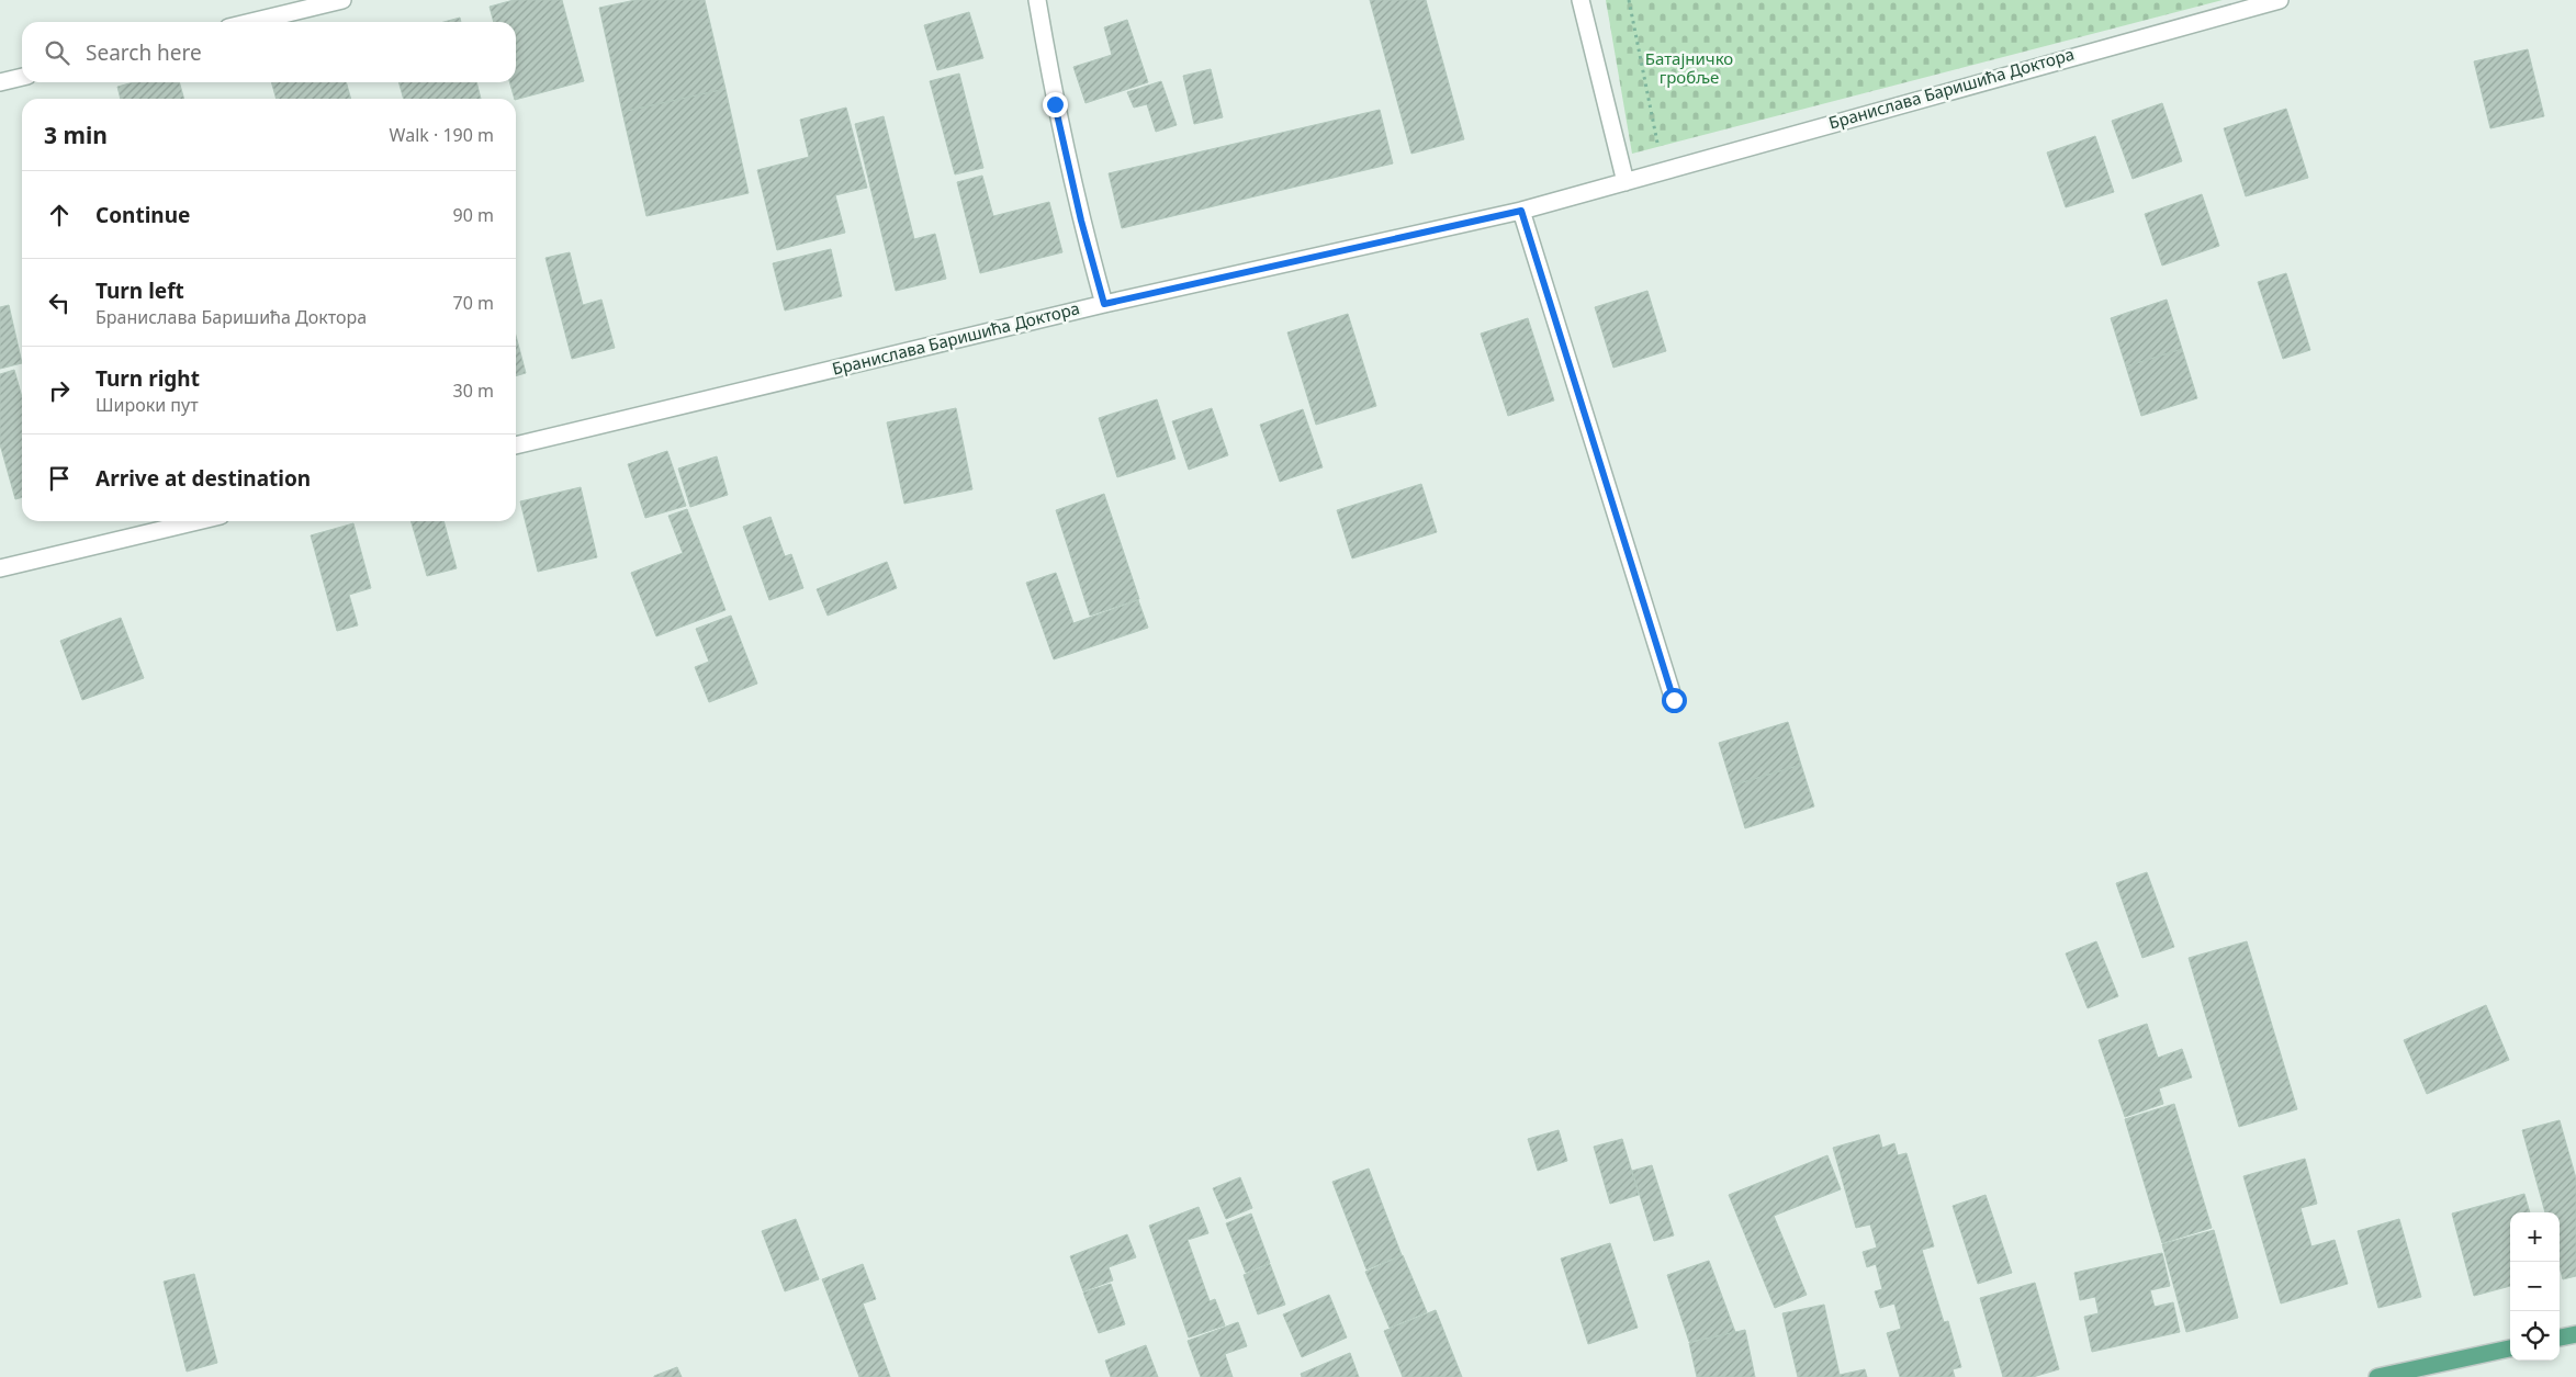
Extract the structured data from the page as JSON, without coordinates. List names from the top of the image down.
{
  "streets": {
    "street": ["Бранислава Баришића Доктора"]
  },
  "parks": ["Батајничко гробље"],
  "page": {
    "search": "Search here",
    "heading": ["3 min", "Walk · 190 m"],
    "list": [
      ["Continue", "90 m"],
      ["Turn left", "Бранислава Баришића Доктора", "70 m"],
      ["Turn right", "Широки пут", "30 m"],
      "Arrive at destination"
    ],
    "map_buttons": ["+", "−"]
  }
}
